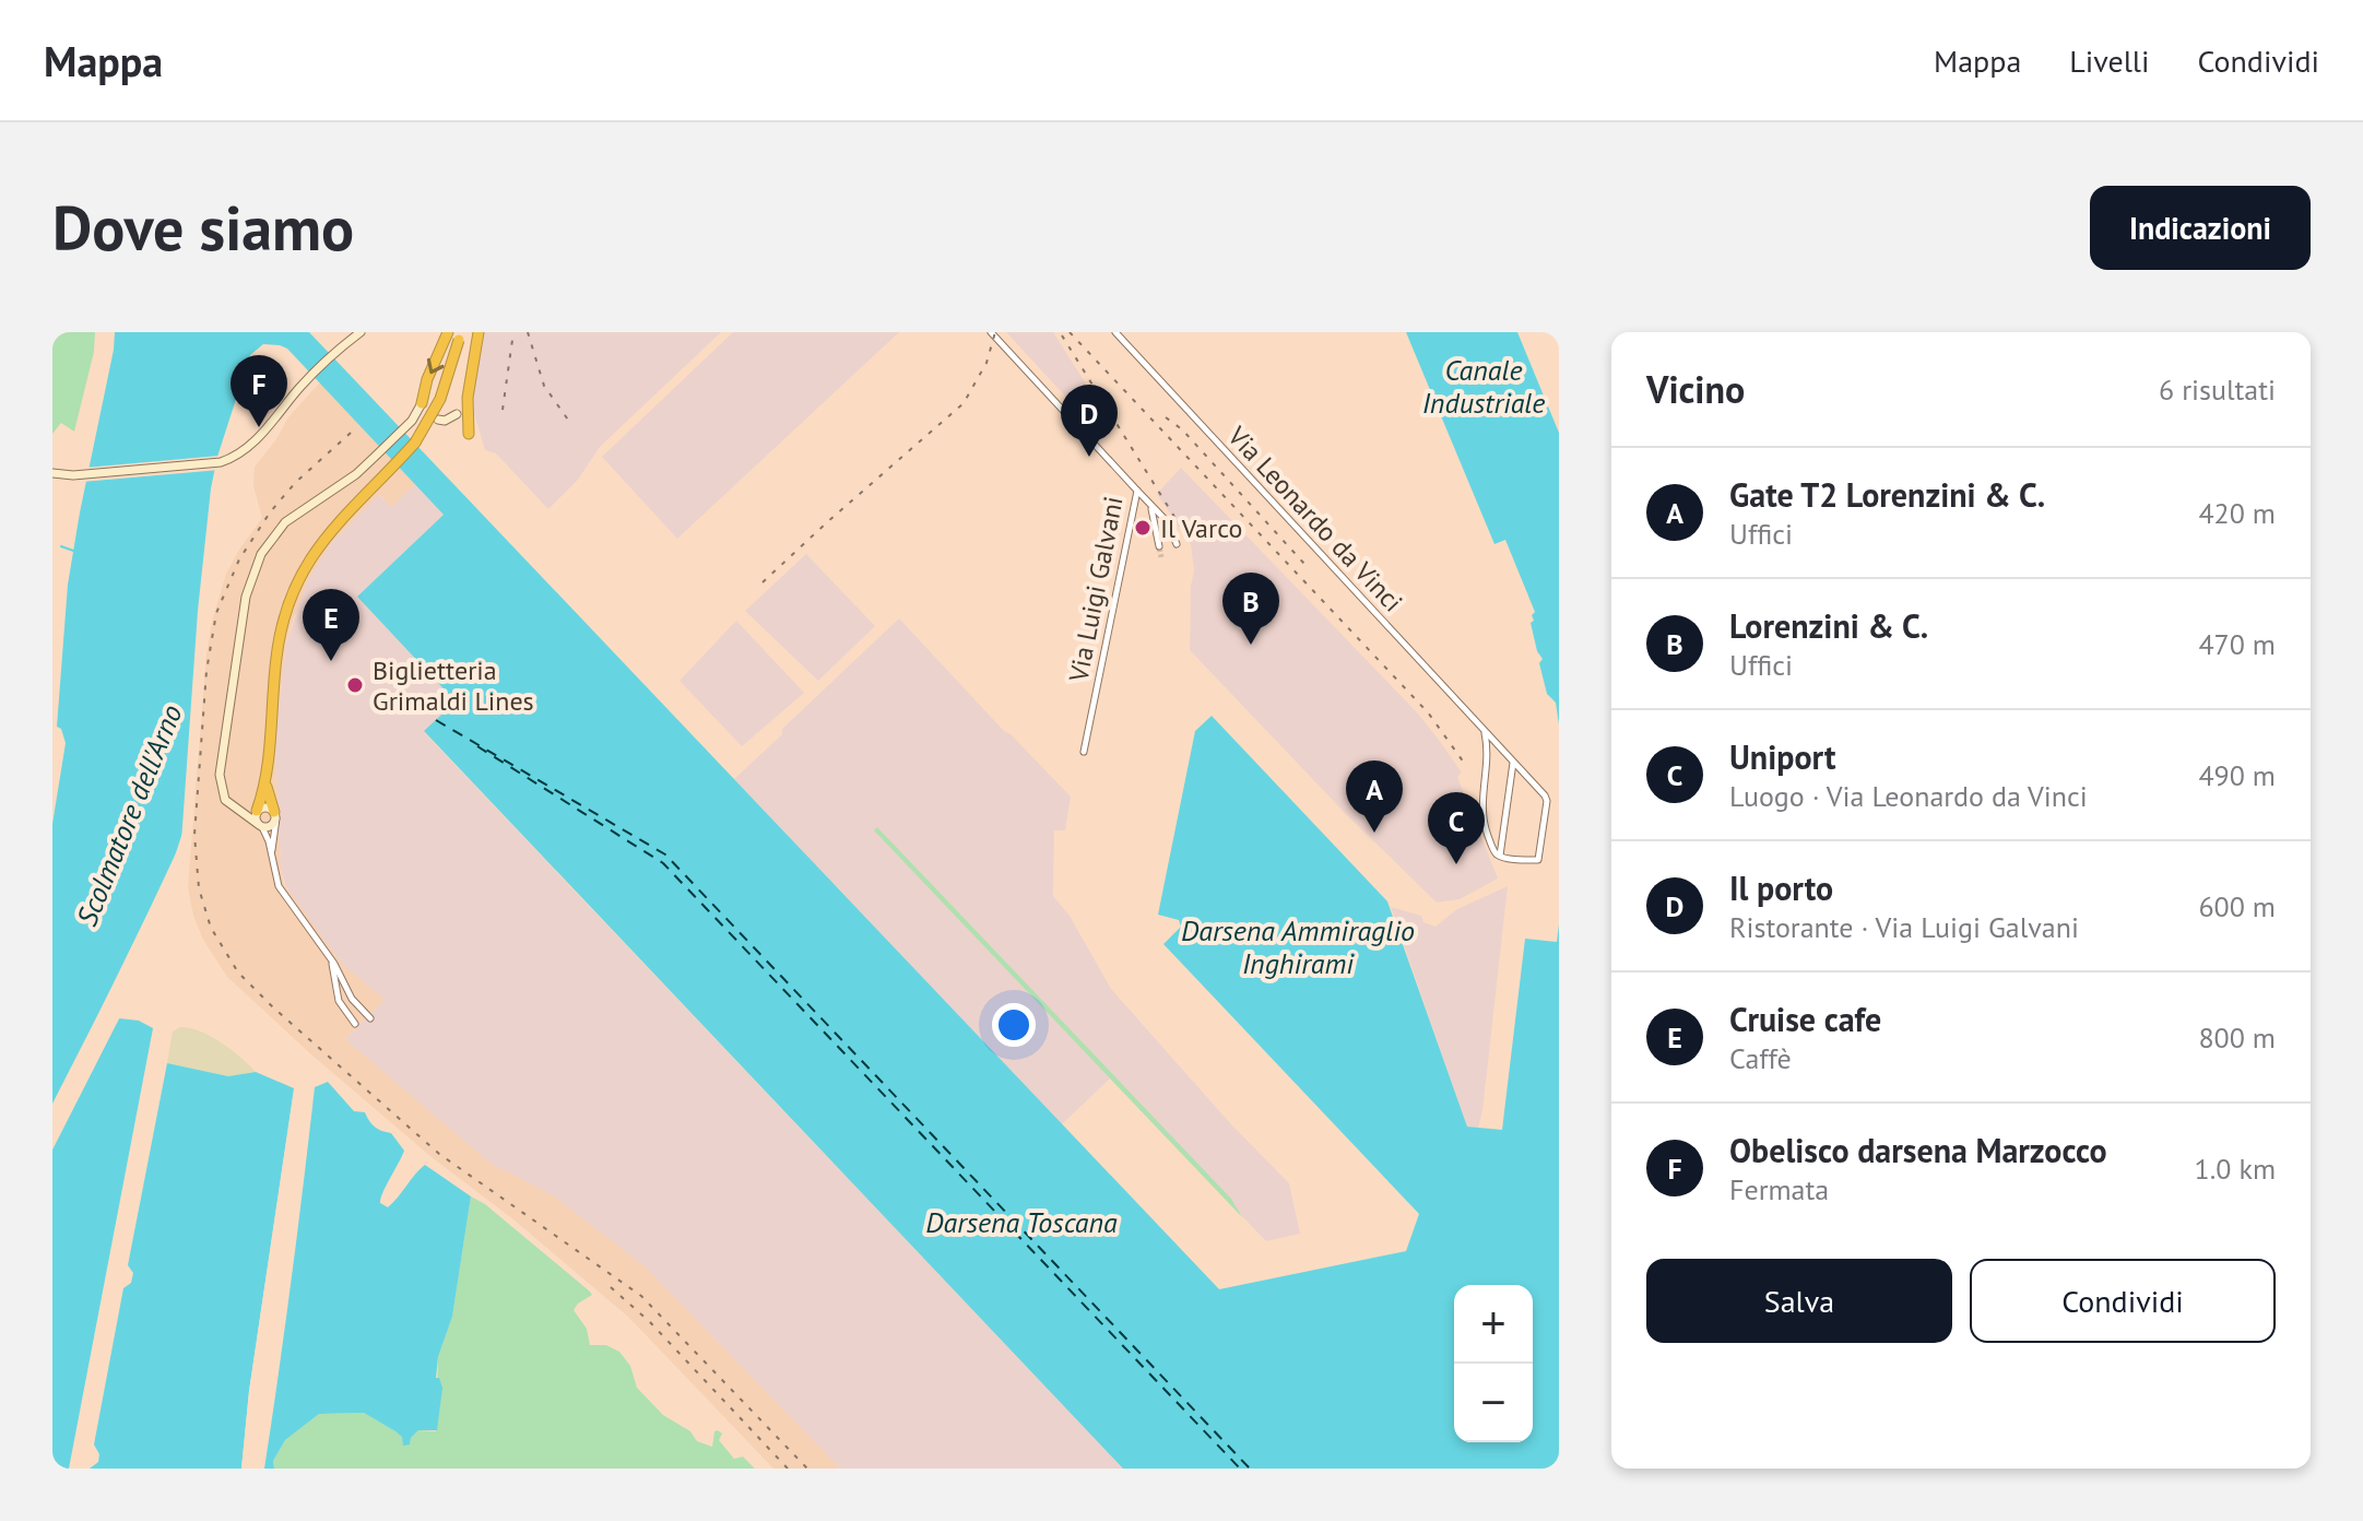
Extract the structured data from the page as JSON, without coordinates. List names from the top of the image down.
{
  "streets": {
    "street": ["Via Leonardo da Vinci", "Via Luigi Galvani"]
  },
  "water": [
    "Canale Industriale",
    "Scolmatore dell'Arno",
    "Darsena Ammiraglio Inghirami",
    "Darsena Toscana"
  ],
  "places": ["Il Varco", "Biglietteria Grimaldi Lines"],
  "page": {
    "header": "Mappa",
    "nav": ["Mappa", "Livelli", "Condividi"],
    "buttons": [
      "Indicazioni",
      ["Salva", "Condividi"]
    ],
    "title": "Dove siamo",
    "heading": ["Vicino", "6 risultati"],
    "pins": [
      "F",
      "D",
      "B",
      "E",
      "A",
      "C"
    ],
    "list": [
      {
        "mark": "A",
        "name": "Gate T2 Lorenzini & C.",
        "note": "Uffici",
        "value": "420 m"
      },
      {
        "mark": "B",
        "name": "Lorenzini & C.",
        "note": "Uffici",
        "value": "470 m"
      },
      {
        "mark": "C",
        "name": "Uniport",
        "note": "Luogo · Via Leonardo da Vinci",
        "value": "490 m"
      },
      {
        "mark": "D",
        "name": "Il porto",
        "note": "Ristorante · Via Luigi Galvani",
        "value": "600 m"
      },
      {
        "mark": "E",
        "name": "Cruise cafe",
        "note": "Caffè",
        "value": "800 m"
      },
      {
        "mark": "F",
        "name": "Obelisco darsena Marzocco",
        "note": "Fermata",
        "value": "1.0 km"
      }
    ],
    "map_buttons": ["+", "−"]
  }
}
